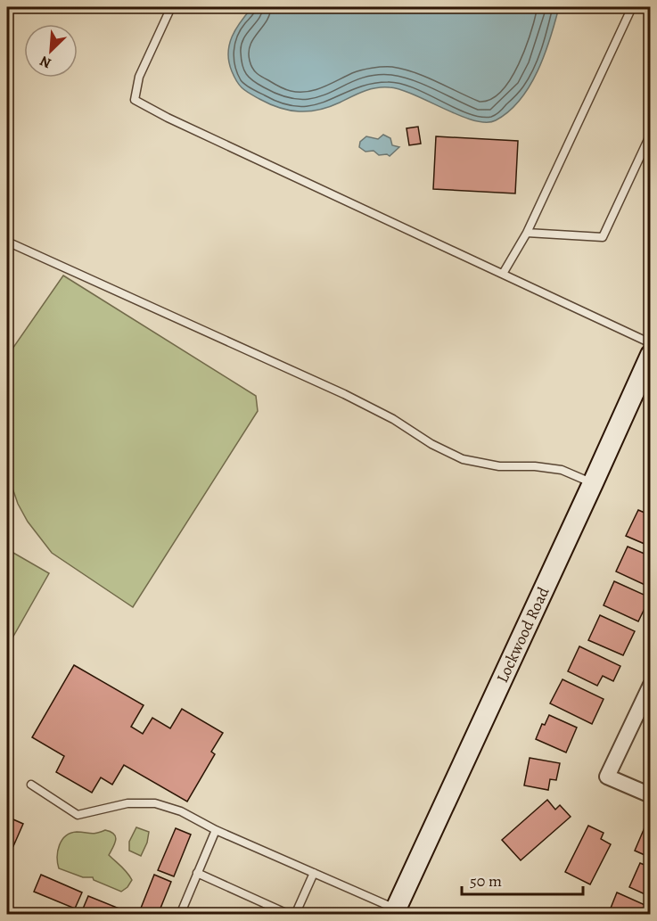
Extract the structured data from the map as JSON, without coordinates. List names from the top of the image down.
{
  "streets": {
    "main road": ["Lockwood Road"]
  },
  "scale_bar": "50 m",
  "north": "bottom left"
}
